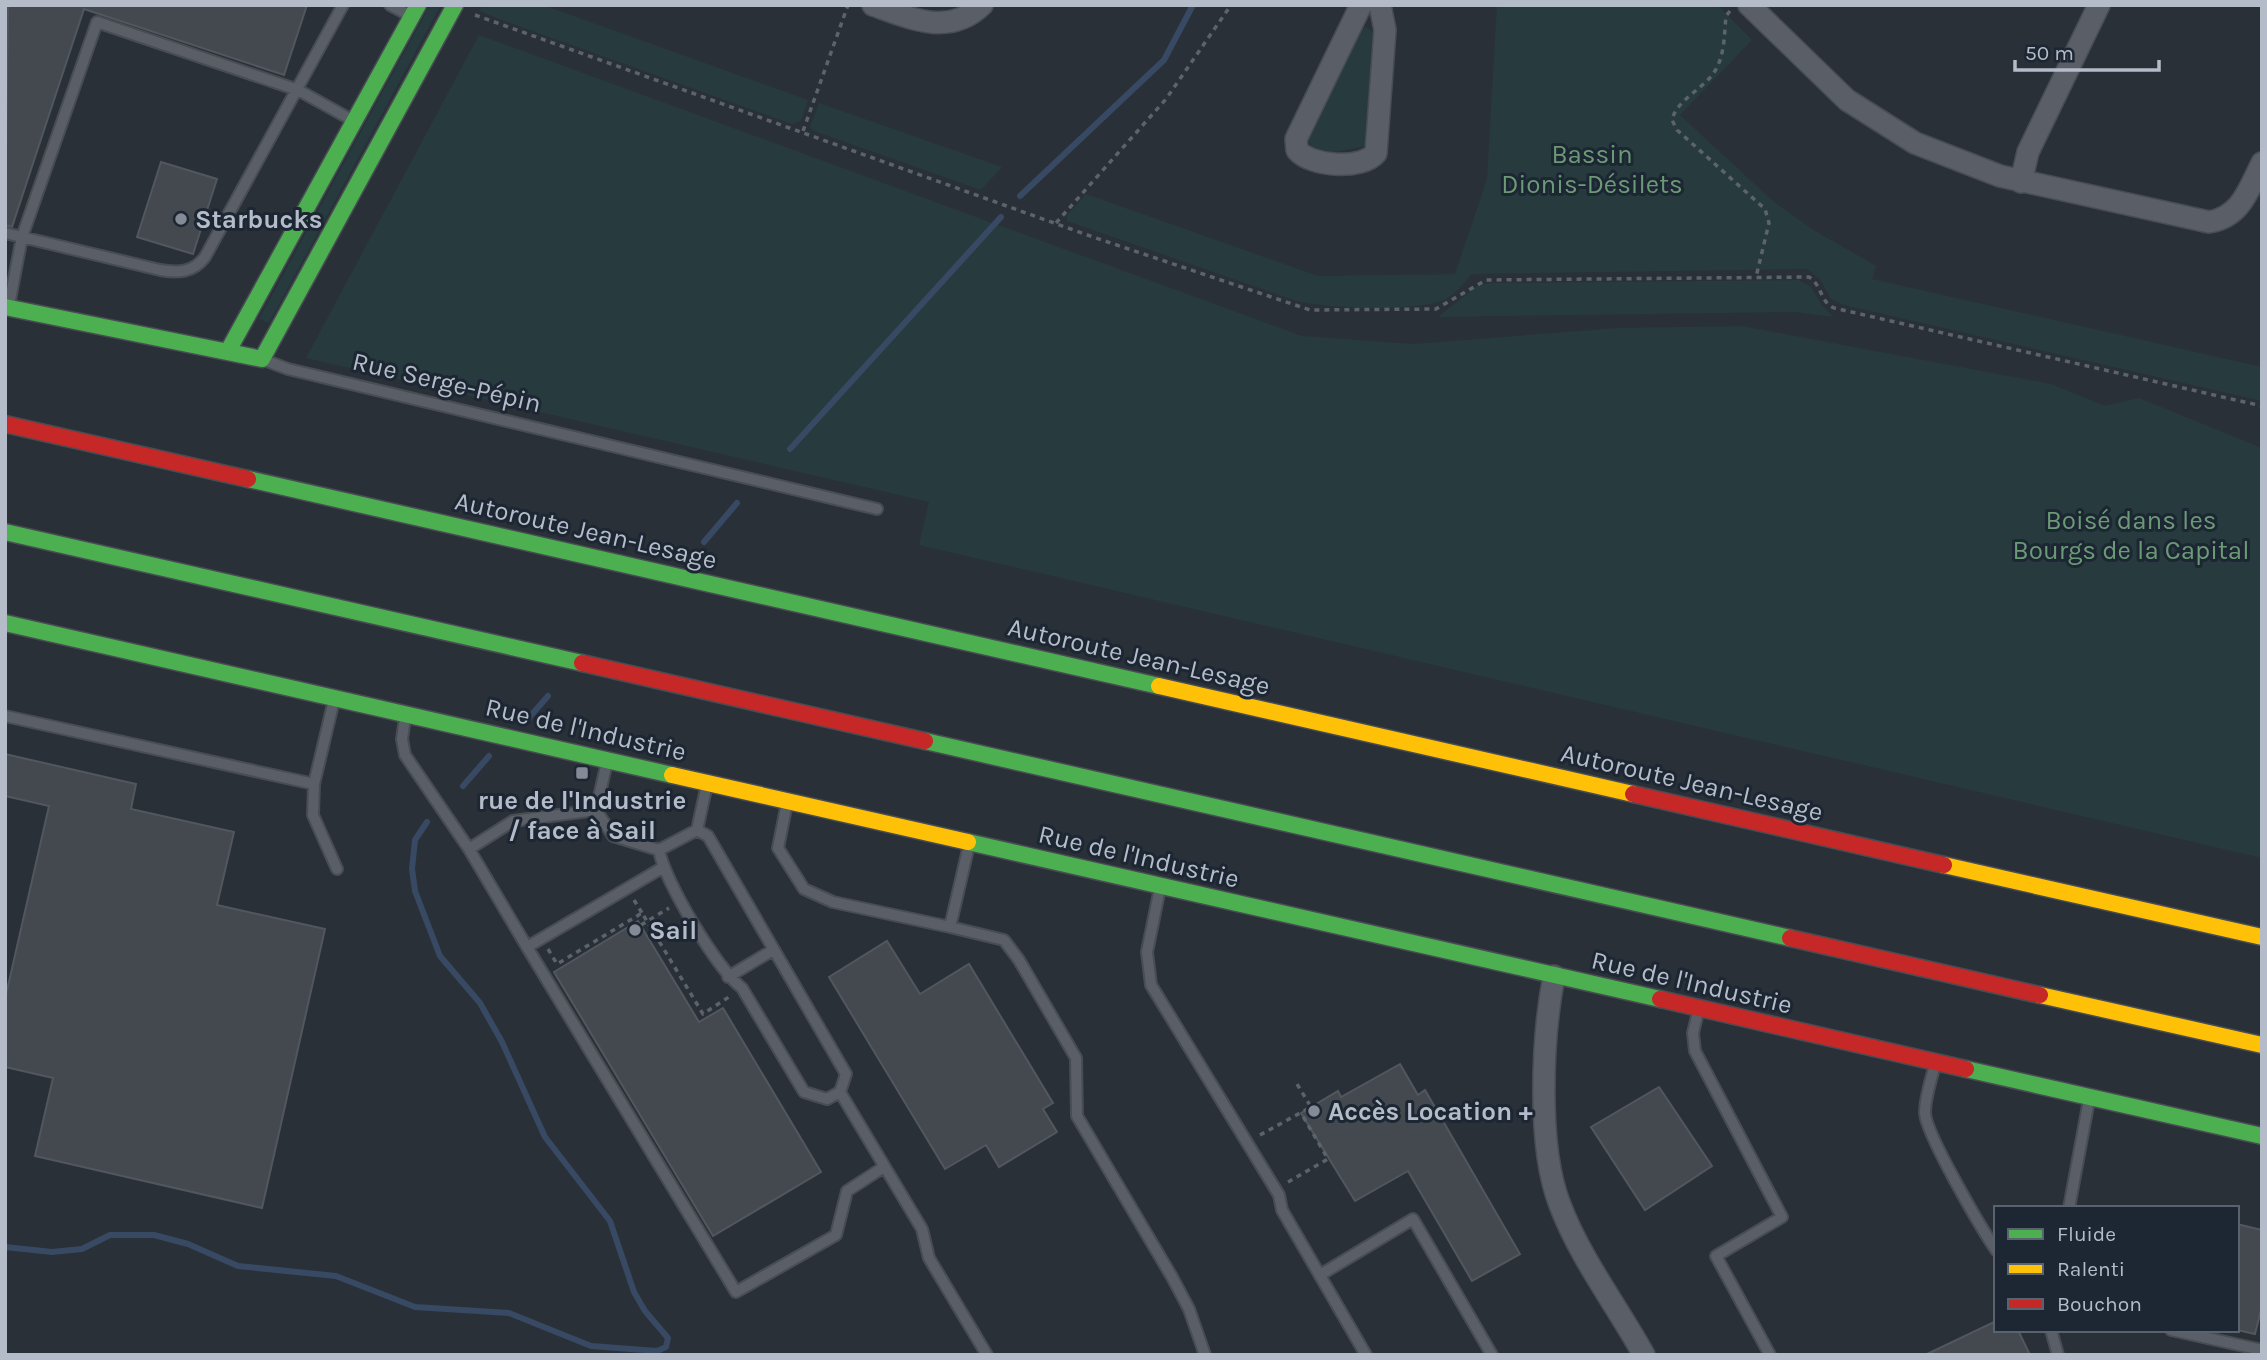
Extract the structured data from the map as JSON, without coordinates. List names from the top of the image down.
{
  "streets": {
    "main road": ["Rue Serge-Pépin", "Autoroute Jean-Lesage", "Rue de l'Industrie"]
  },
  "parks": ["Bassin Dionis-Désilets", "Boisé dans les Bourgs de la Capital"],
  "places": {
    "other": ["Starbucks", "Sail", "Accès Location +"],
    "transit": ["rue de l'Industrie / face à Sail"]
  },
  "legend": ["Fluide", "Ralenti", "Bouchon"],
  "scale_bar": "50 m"
}
